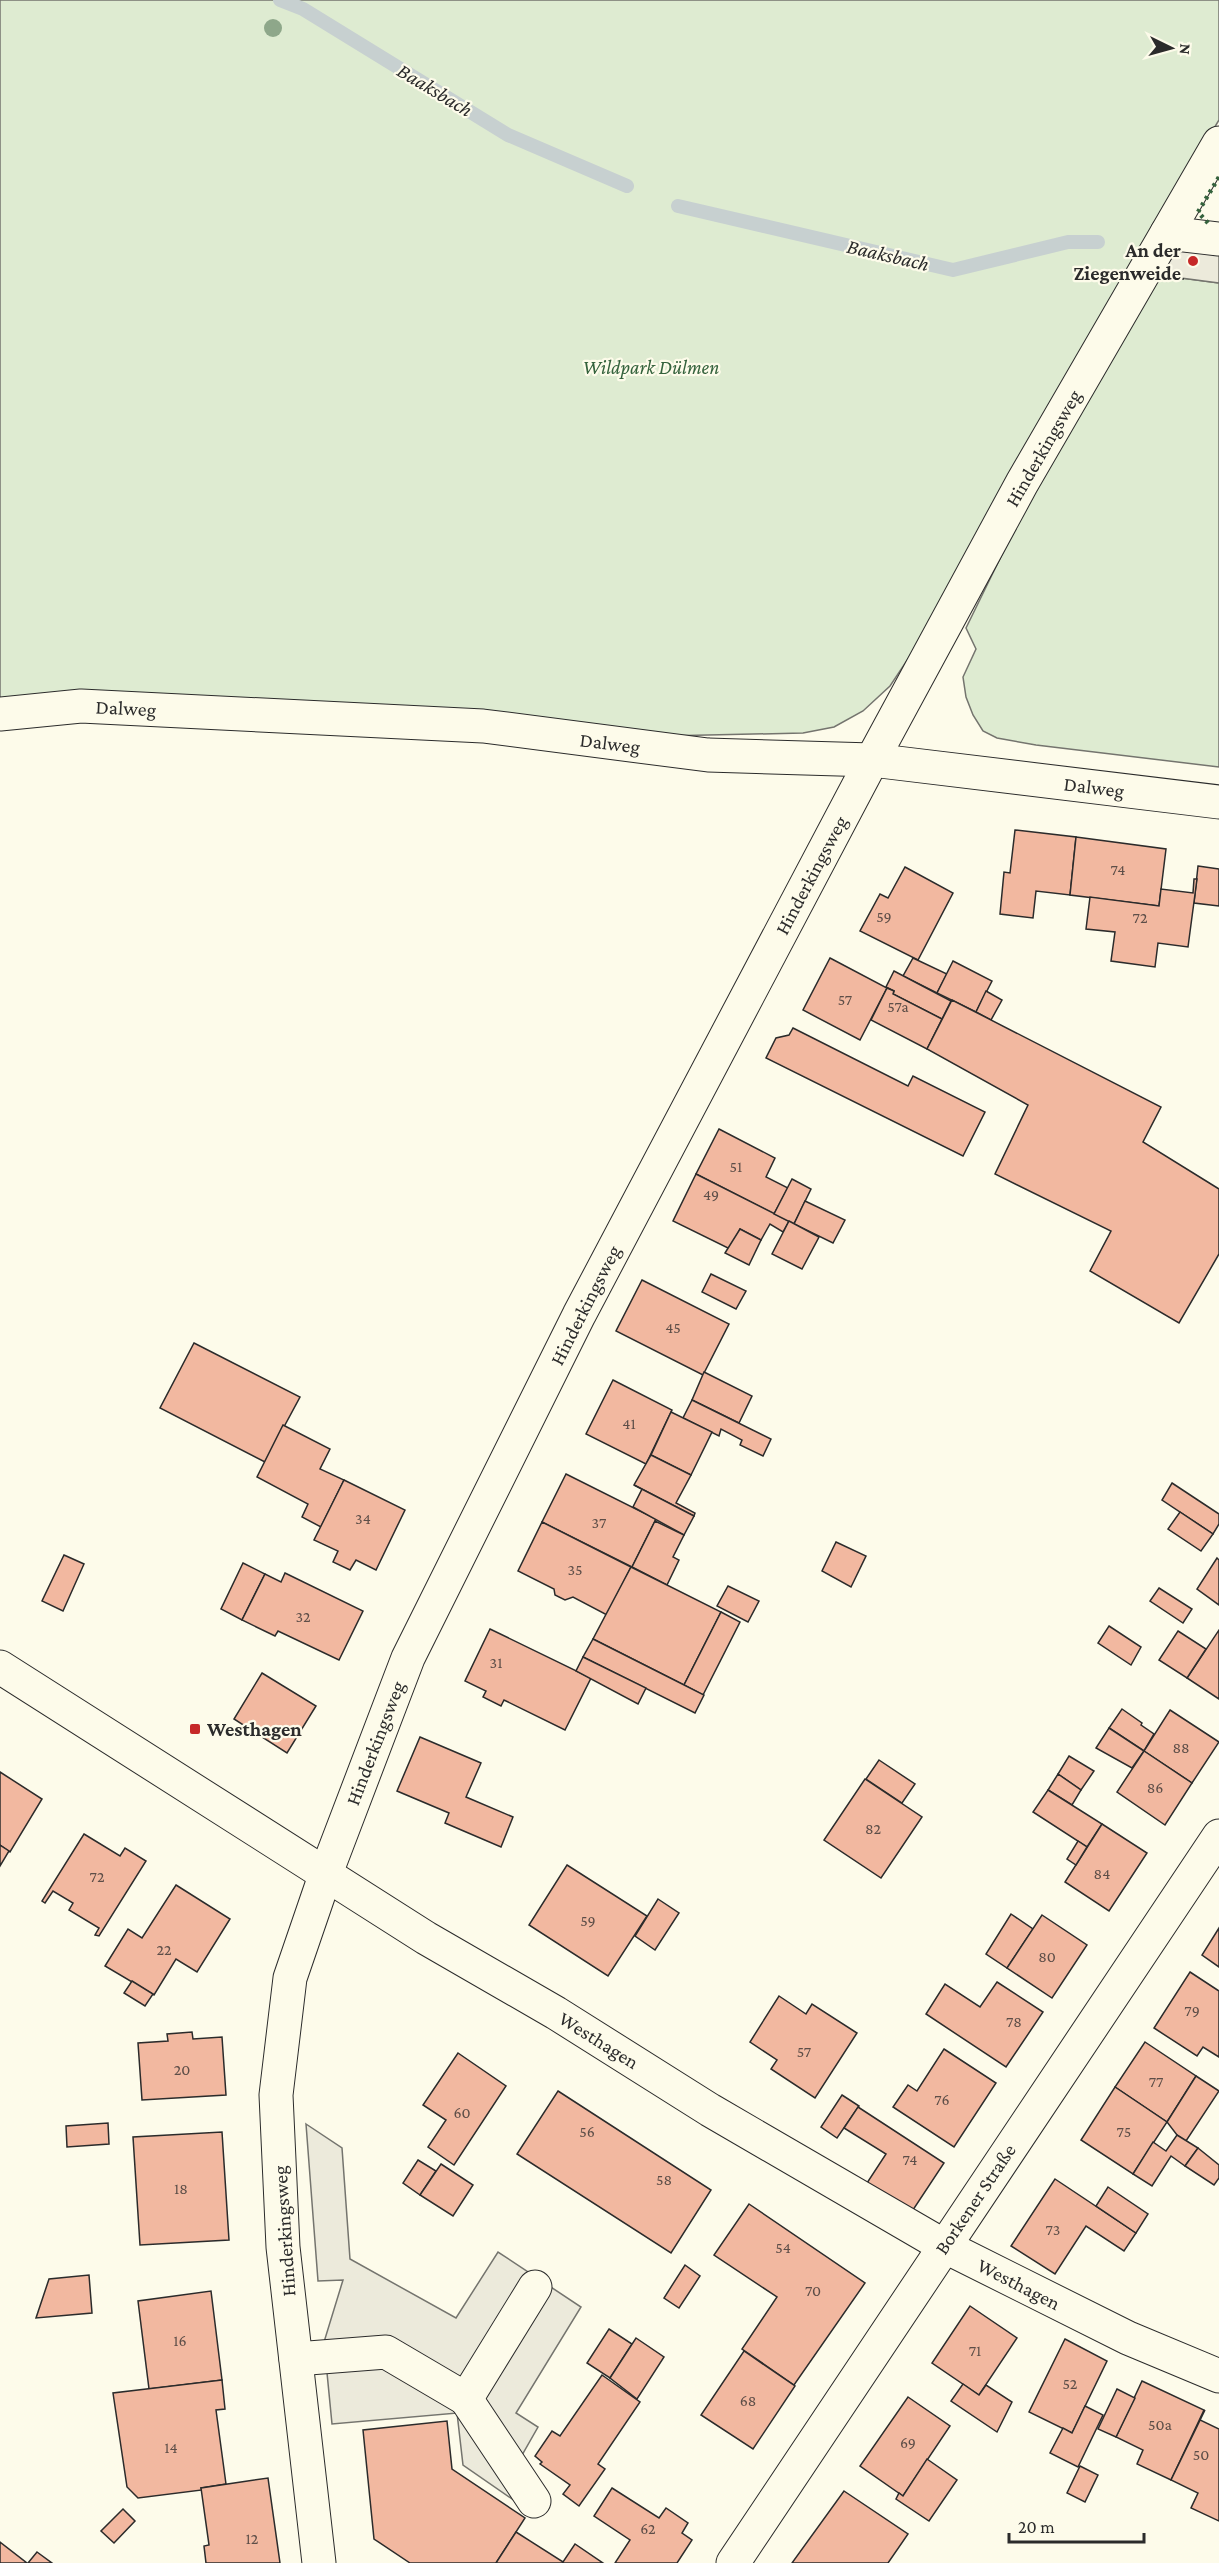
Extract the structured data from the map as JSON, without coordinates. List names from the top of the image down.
{
  "streets": {
    "street": [
      "Hinderkingsweg",
      "Dalweg",
      "Westhagen",
      "Borkener Straße"
    ]
  },
  "crossings": [
    ["Hinderkingsweg", "Dalweg"],
    ["Hinderkingsweg", "Westhagen"],
    ["Westhagen", "Borkener Straße"]
  ],
  "water": ["Baaksbach"],
  "parks": ["Wildpark Dülmen"],
  "places": {
    "other": ["An der Ziegenweide"],
    "transit": ["Westhagen"]
  },
  "house_numbers": [
    "74",
    "59",
    "72",
    "57",
    "57a",
    "51",
    "49",
    "45",
    "41",
    "34",
    "37",
    "35",
    "32",
    "31",
    "88",
    "86",
    "82",
    "84",
    "72",
    "59",
    "22",
    "80",
    "79",
    "78",
    "57",
    "20",
    "77",
    "76",
    "60",
    "56",
    "75",
    "74",
    "58",
    "18",
    "73",
    "54",
    "70",
    "16",
    "71",
    "52",
    "68",
    "50a",
    "69",
    "14",
    "50",
    "62",
    "12"
  ],
  "scale_bar": "20 m",
  "north": "right"
}
